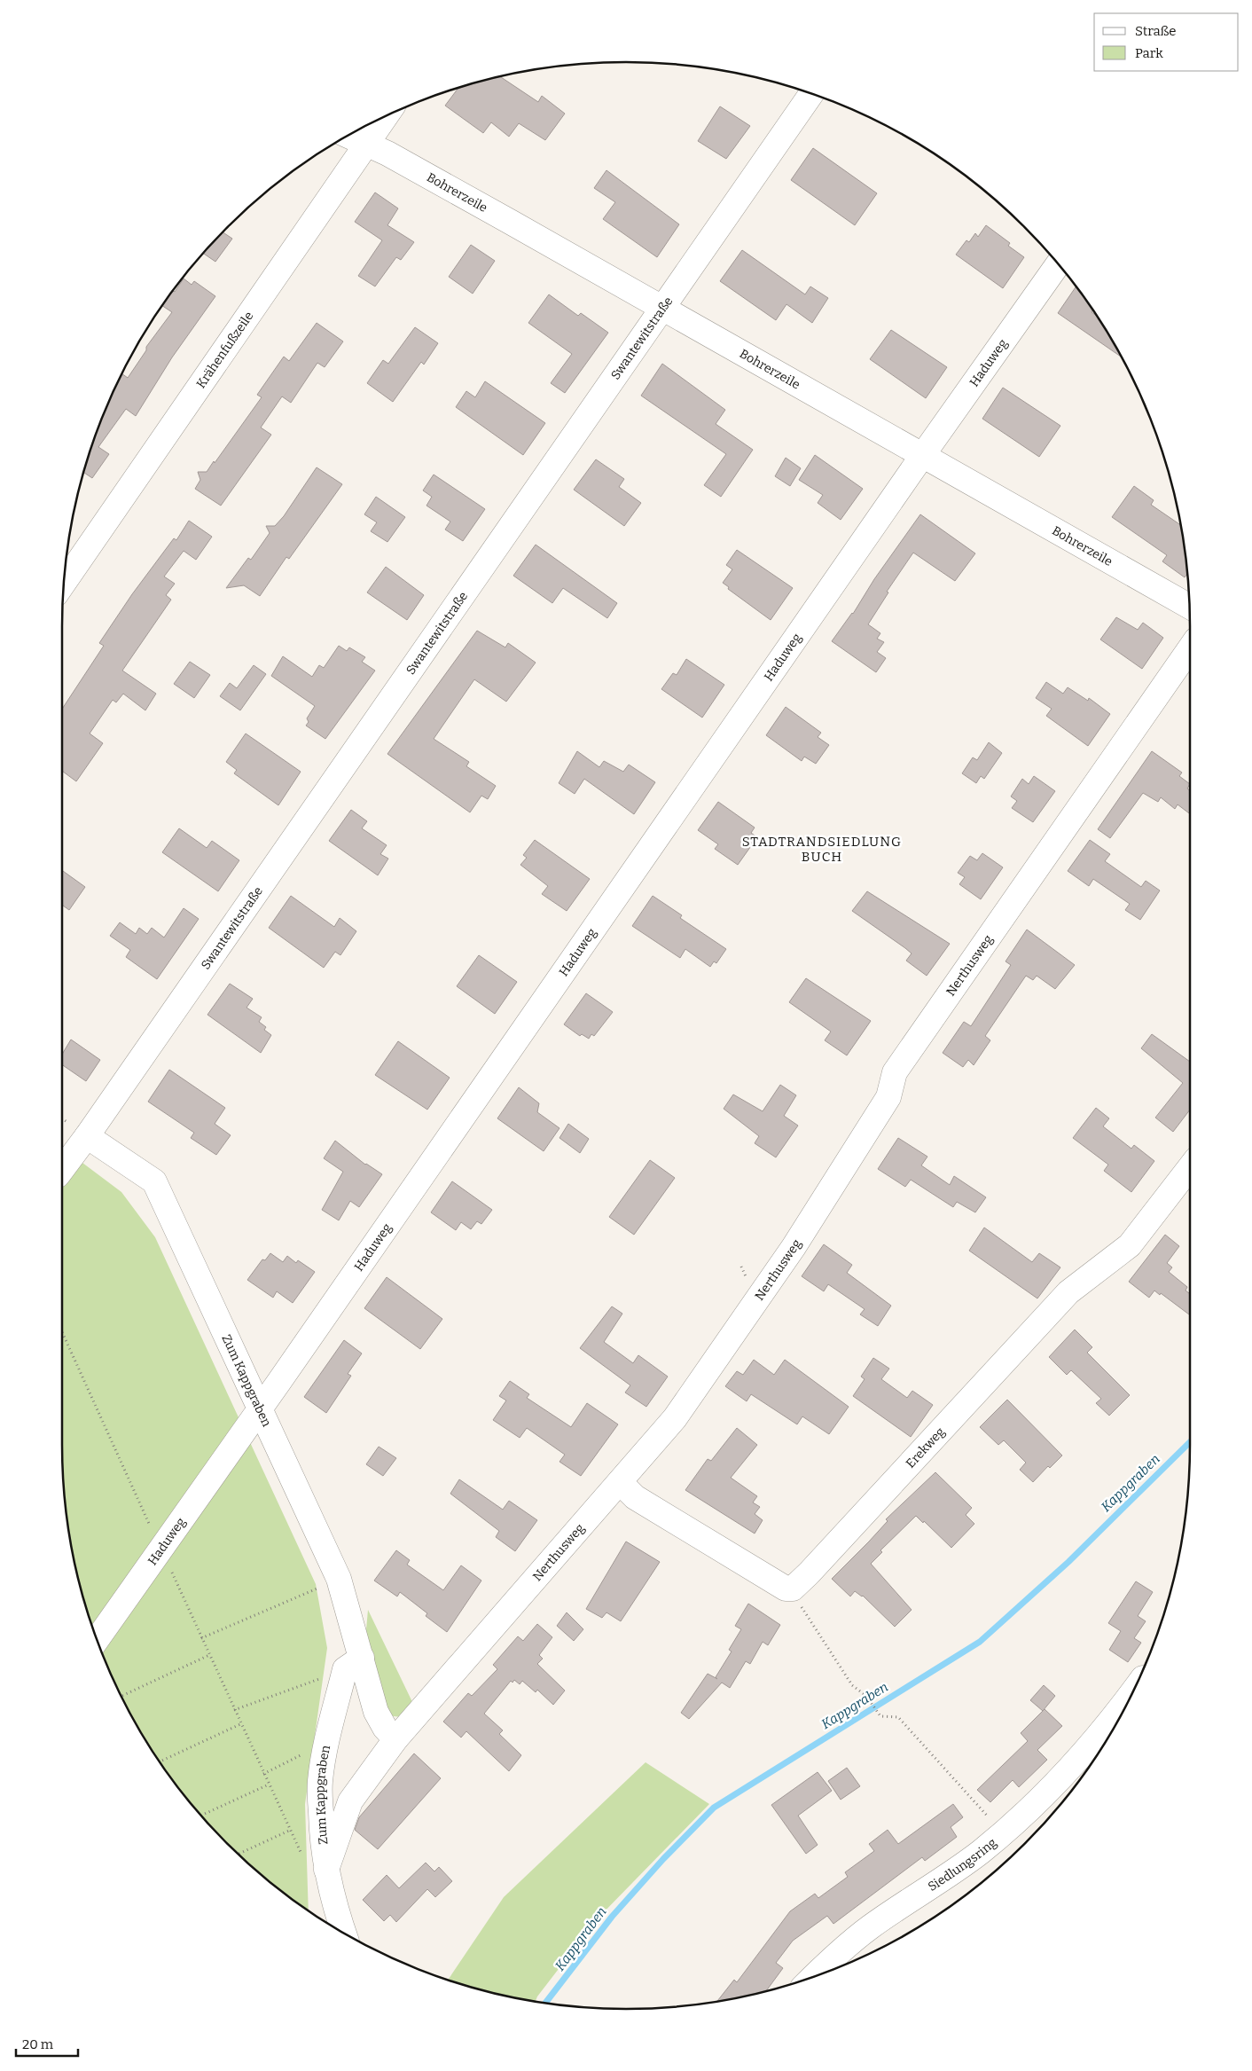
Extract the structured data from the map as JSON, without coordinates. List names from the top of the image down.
{
  "streets": {
    "street": [
      "Bohrerzeile",
      "Swantewitstraße",
      "Krähenfußzeile",
      "Haduweg",
      "Nerthusweg",
      "Zum Kappgraben",
      "Erekweg",
      "Siedlungsring"
    ]
  },
  "crossings": [
    ["Bohrerzeile", "Swantewitstraße"],
    ["Bohrerzeile", "Krähenfußzeile"],
    ["Bohrerzeile", "Haduweg"],
    ["Swantewitstraße", "Zum Kappgraben"],
    ["Haduweg", "Zum Kappgraben"],
    ["Nerthusweg", "Zum Kappgraben"]
  ],
  "districts": ["STADTRANDSIEDLUNG BUCH"],
  "water": ["Kappgraben"],
  "legend": ["Straße", "Park"],
  "scale_bar": "20 m"
}
